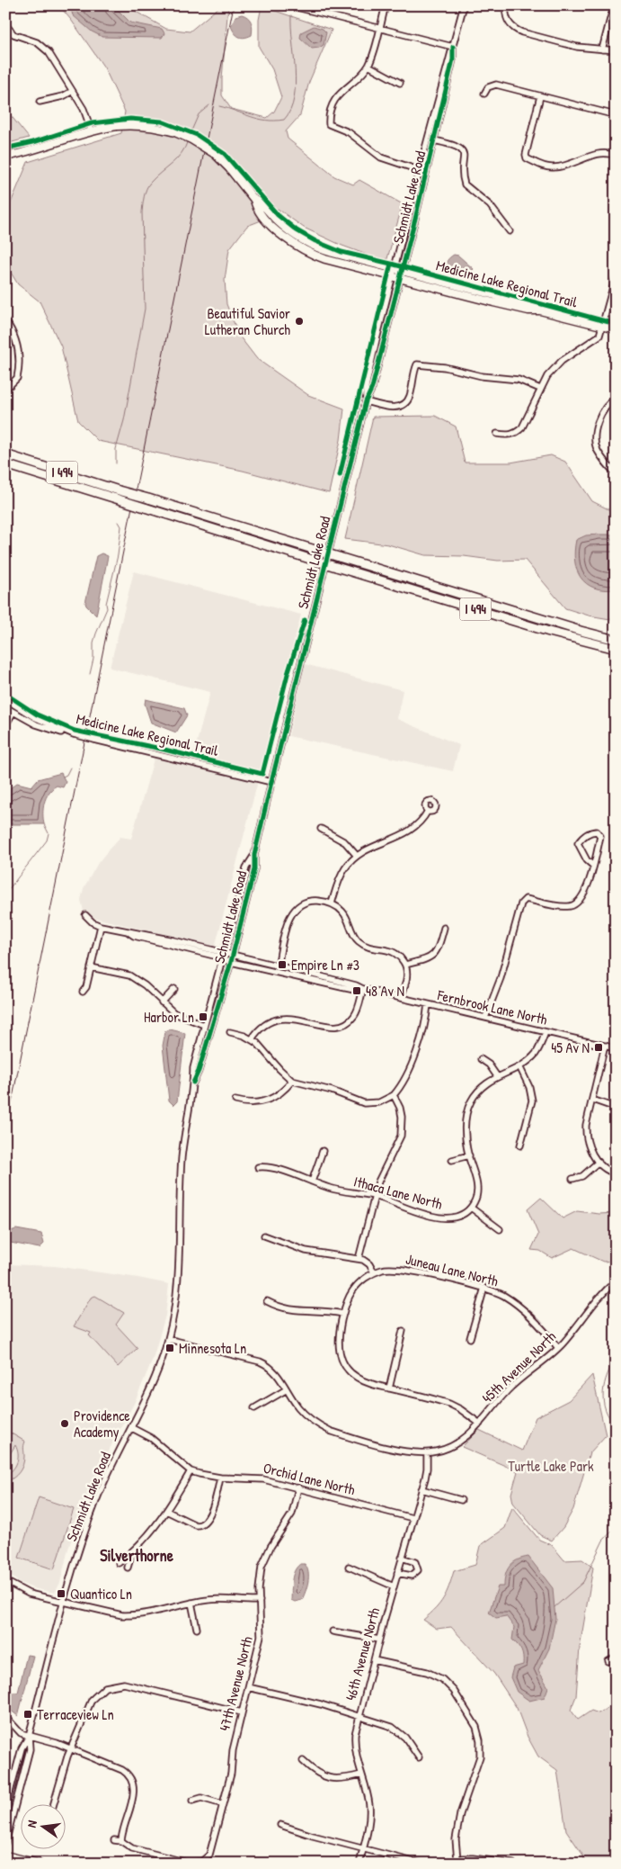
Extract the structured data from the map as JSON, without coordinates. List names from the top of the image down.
{
  "streets": {
    "highway": ["I 494"],
    "street": [
      "Schmidt Lake Road",
      "Fernbrook Lane North",
      "Ithaca Lane North",
      "Juneau Lane North",
      "45th Avenue North",
      "Orchid Lane North",
      "46th Avenue North",
      "47th Avenue North"
    ],
    "cycle path": ["Medicine Lake Regional Trail"]
  },
  "crossings": [
    ["Schmidt Lake Road", "Fernbrook Lane North"],
    ["Schmidt Lake Road", "45th Avenue North"],
    ["Schmidt Lake Road", "Orchid Lane North"],
    ["Juneau Lane North", "45th Avenue North"],
    ["45th Avenue North", "46th Avenue North"],
    ["Orchid Lane North", "46th Avenue North"],
    ["Orchid Lane North", "47th Avenue North"]
  ],
  "districts": ["Silverthorne"],
  "parks": ["Turtle Lake Park"],
  "places": {
    "other": ["Beautiful Savior Lutheran Church", "Providence Academy"],
    "transit": [
      "Empire Ln #3",
      "48 Av N",
      "Harbor Ln",
      "45 Av N",
      "Minnesota Ln",
      "Quantico Ln",
      "Terraceview Ln"
    ]
  },
  "north": "left"
}
